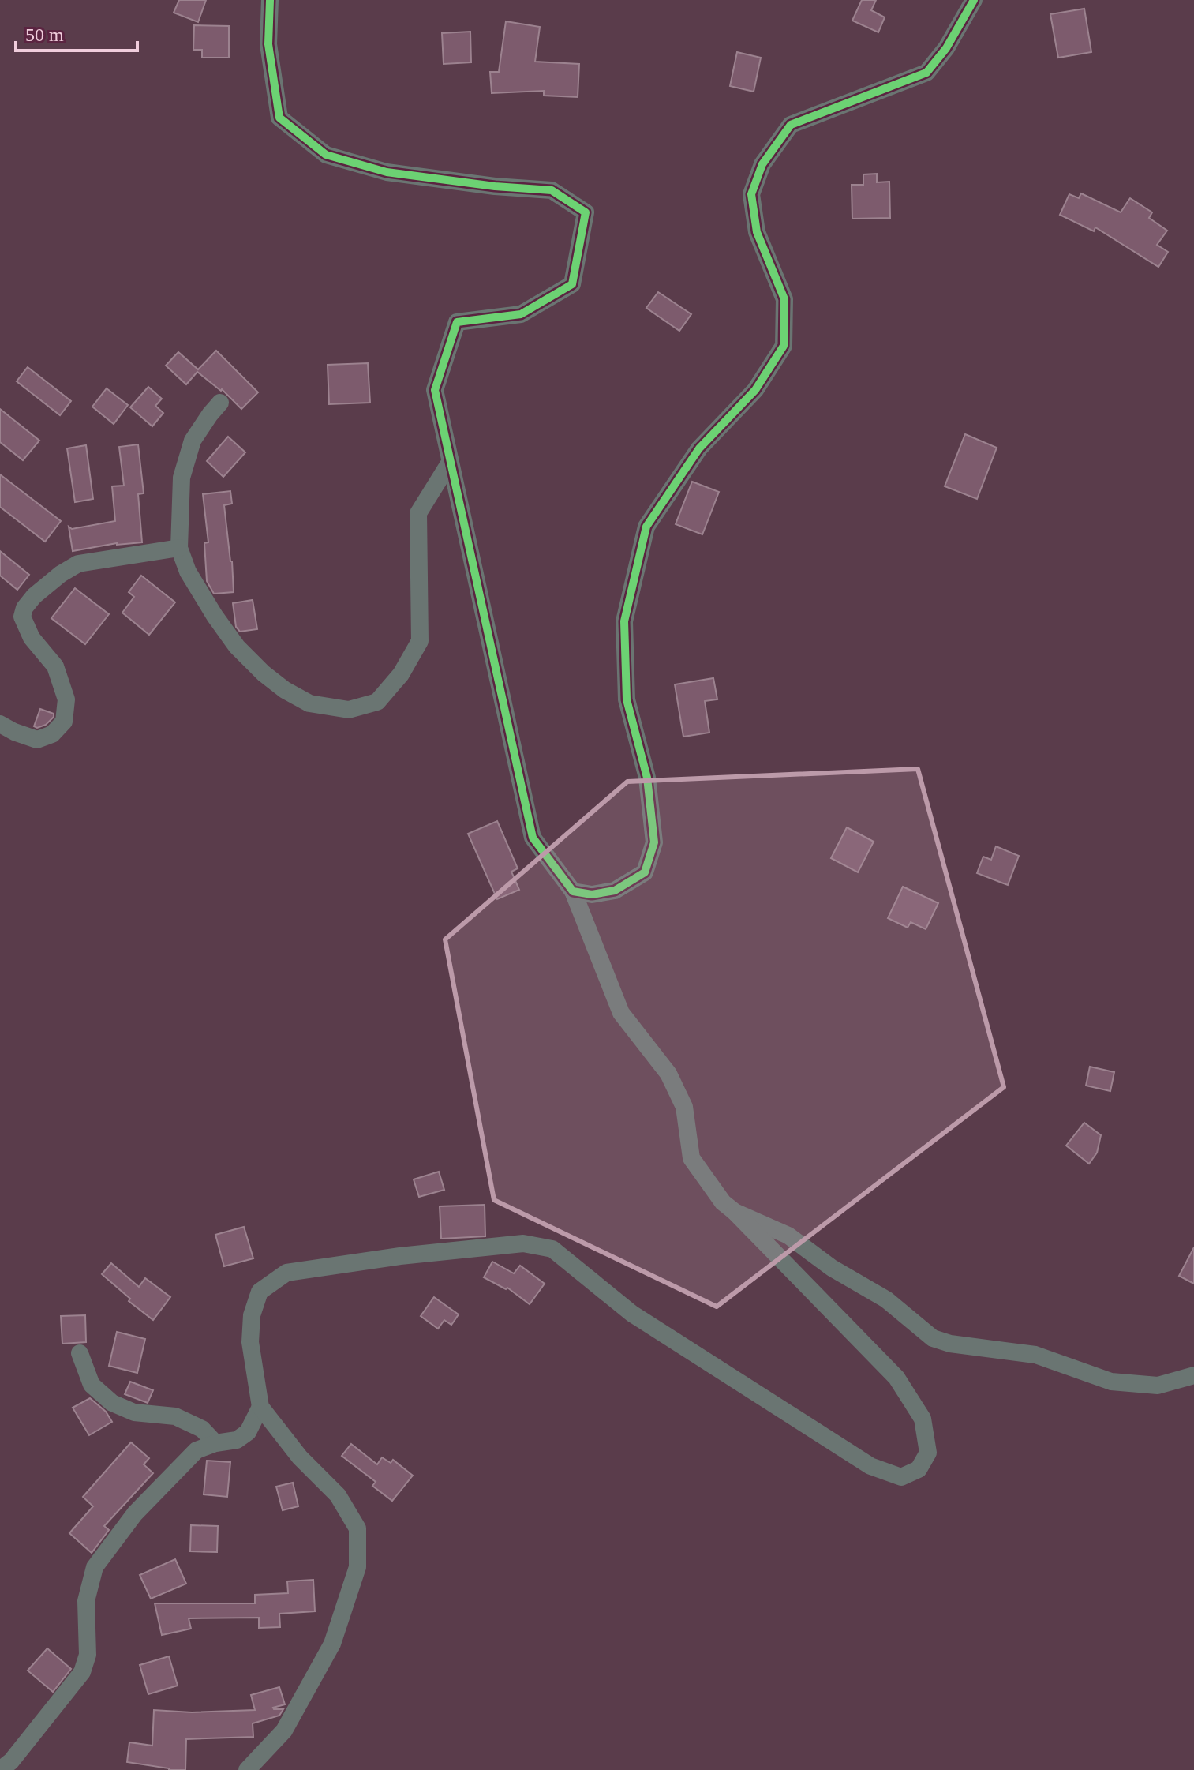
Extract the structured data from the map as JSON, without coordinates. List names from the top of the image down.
{
  "scale_bar": "50 m"
}
